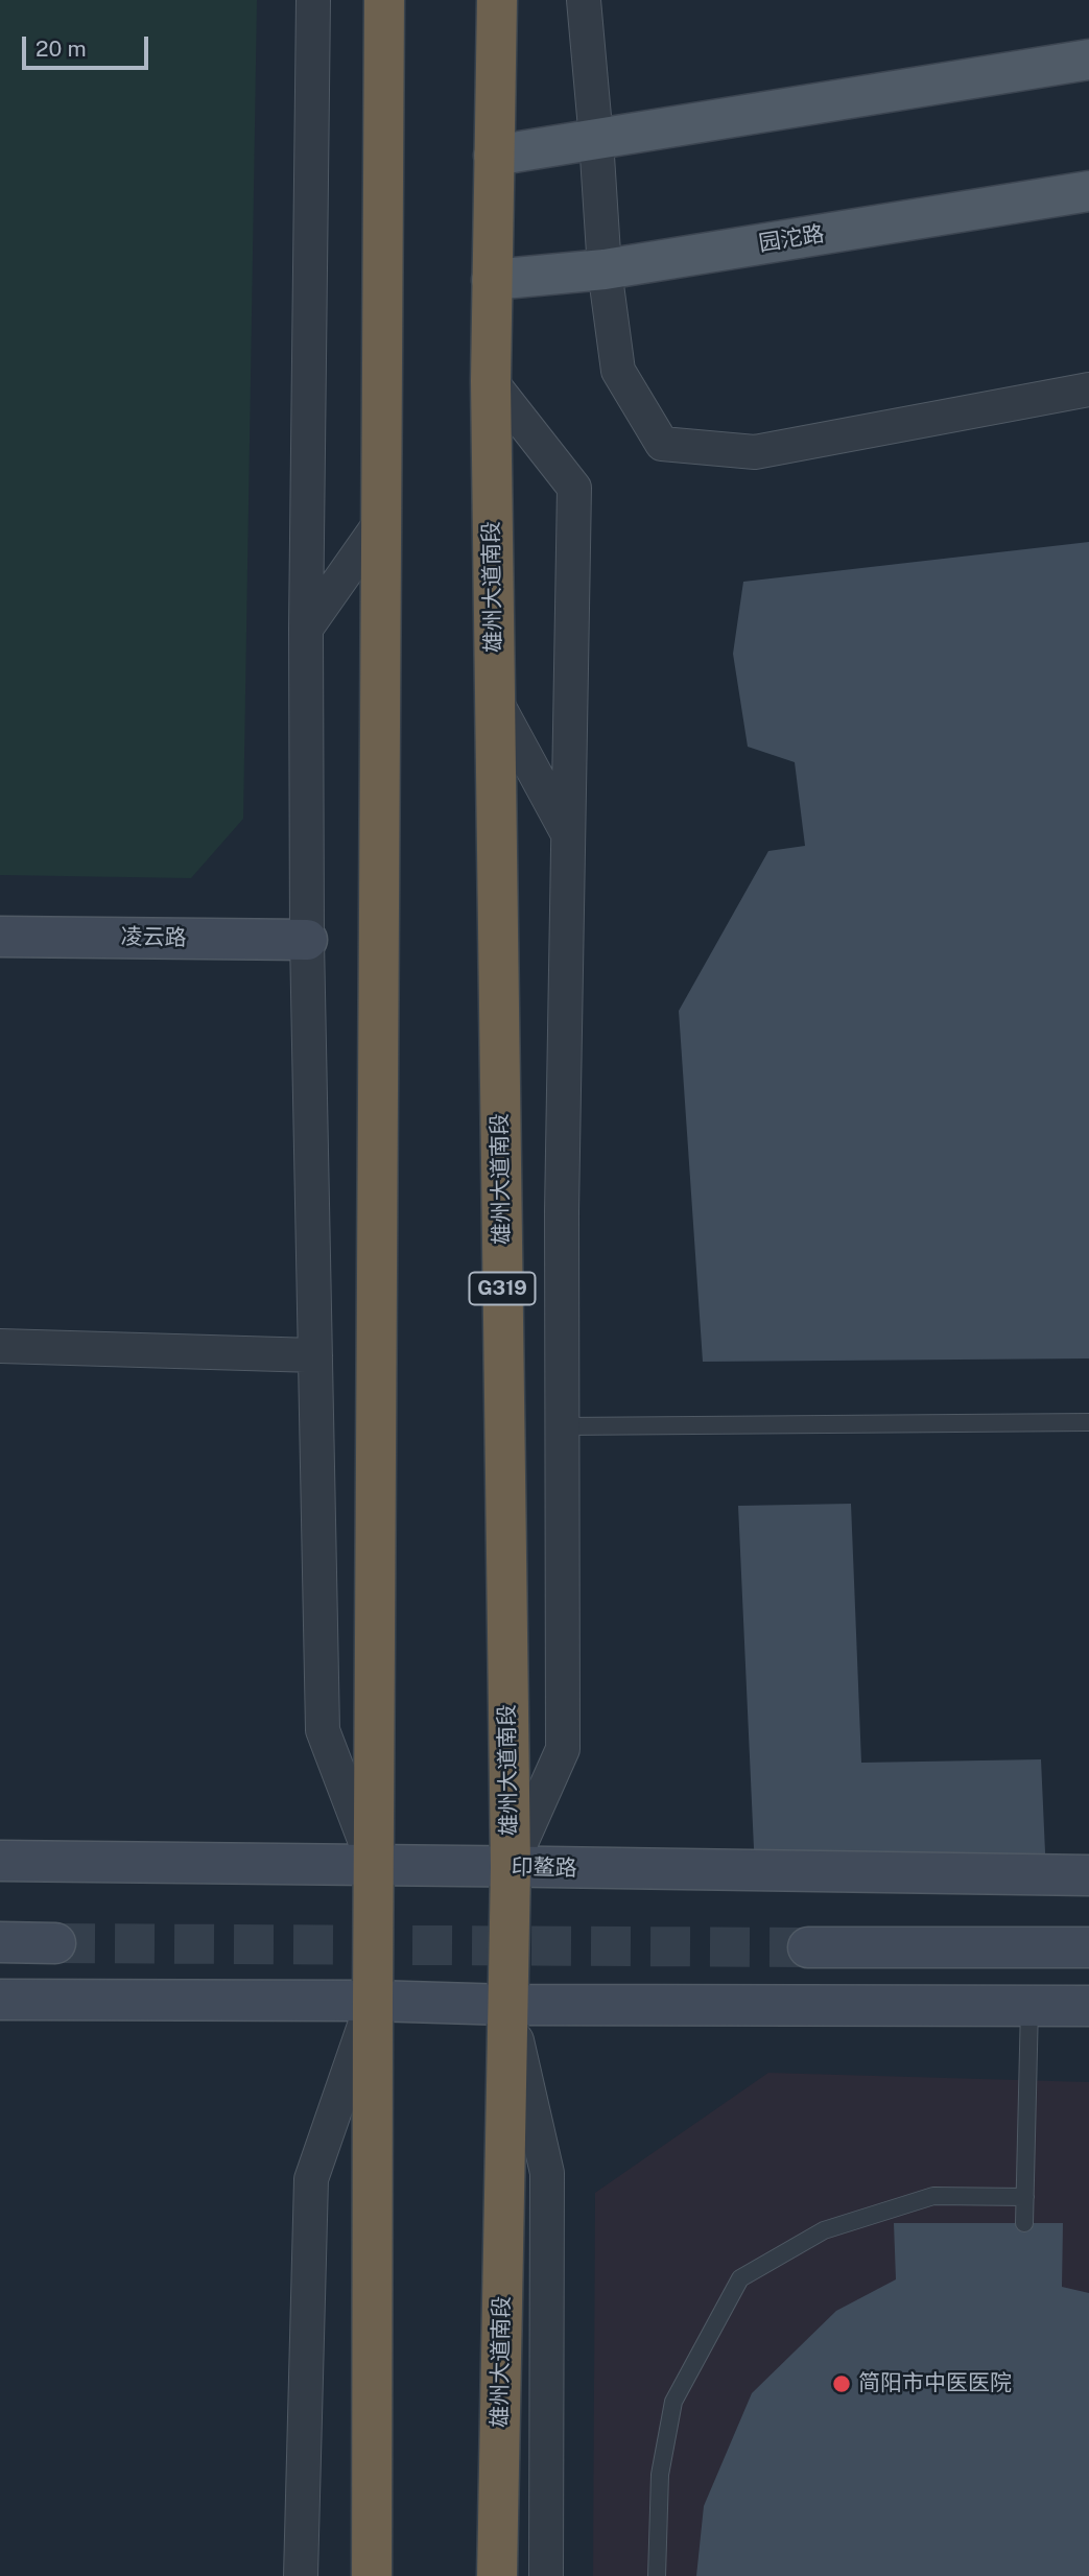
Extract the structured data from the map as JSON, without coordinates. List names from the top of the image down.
{
  "streets": {
    "highway": ["雄州大道南段", "G319"],
    "main road": ["园沱路"],
    "street": ["凌云路", "印鳌路"]
  },
  "crossings": [
    ["园沱路", "雄州大道南段"],
    ["雄州大道南段", "印鳌路"]
  ],
  "places": ["简阳市中医医院"],
  "scale_bar": "20 m"
}
